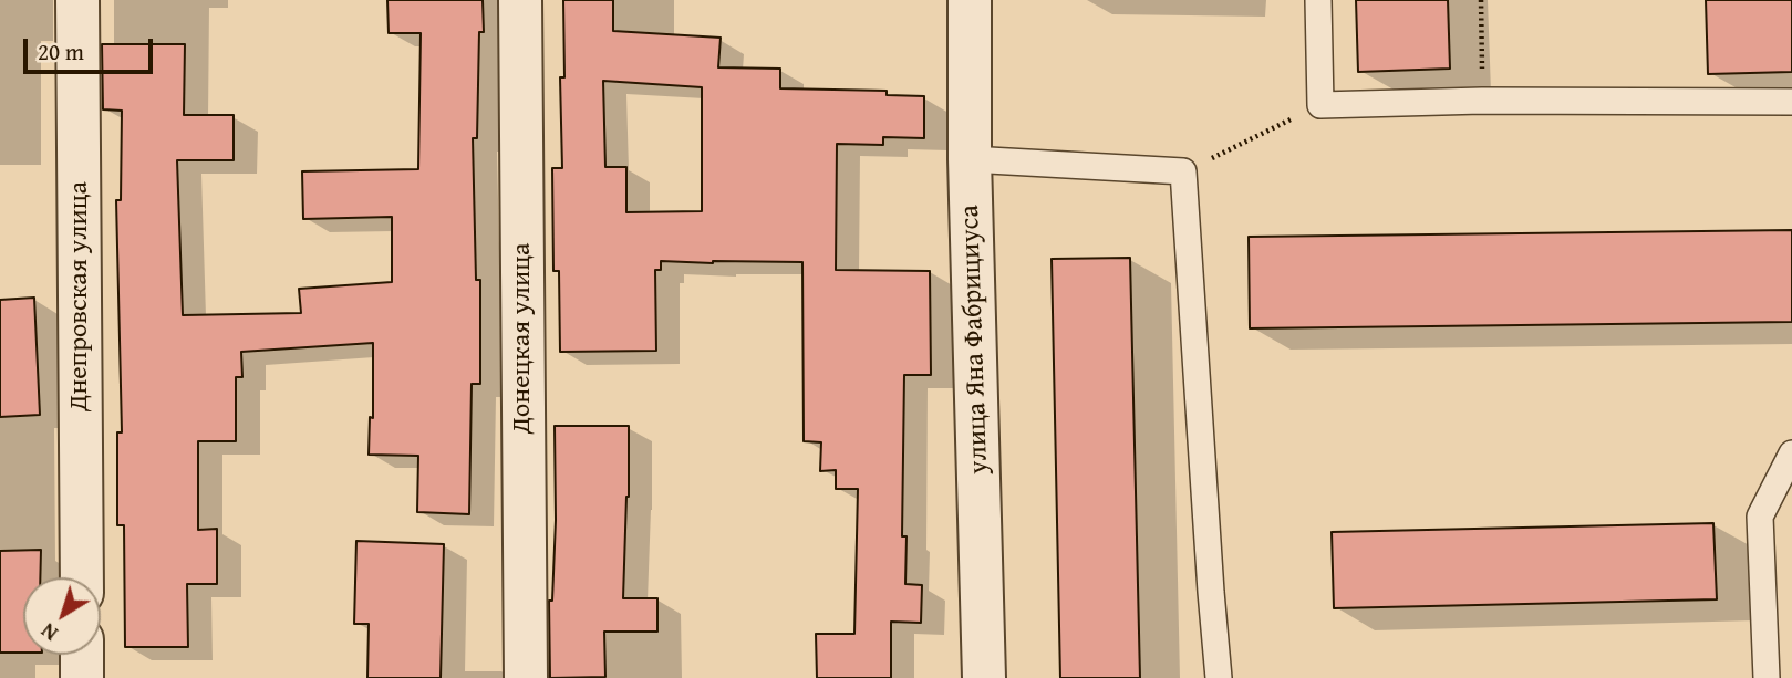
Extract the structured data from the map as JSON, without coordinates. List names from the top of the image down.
{
  "streets": {
    "street": ["Днепровская улица", "Донецкая улица", "улица Яна Фабрициуса"]
  },
  "scale_bar": "20 m",
  "north": "bottom left"
}
